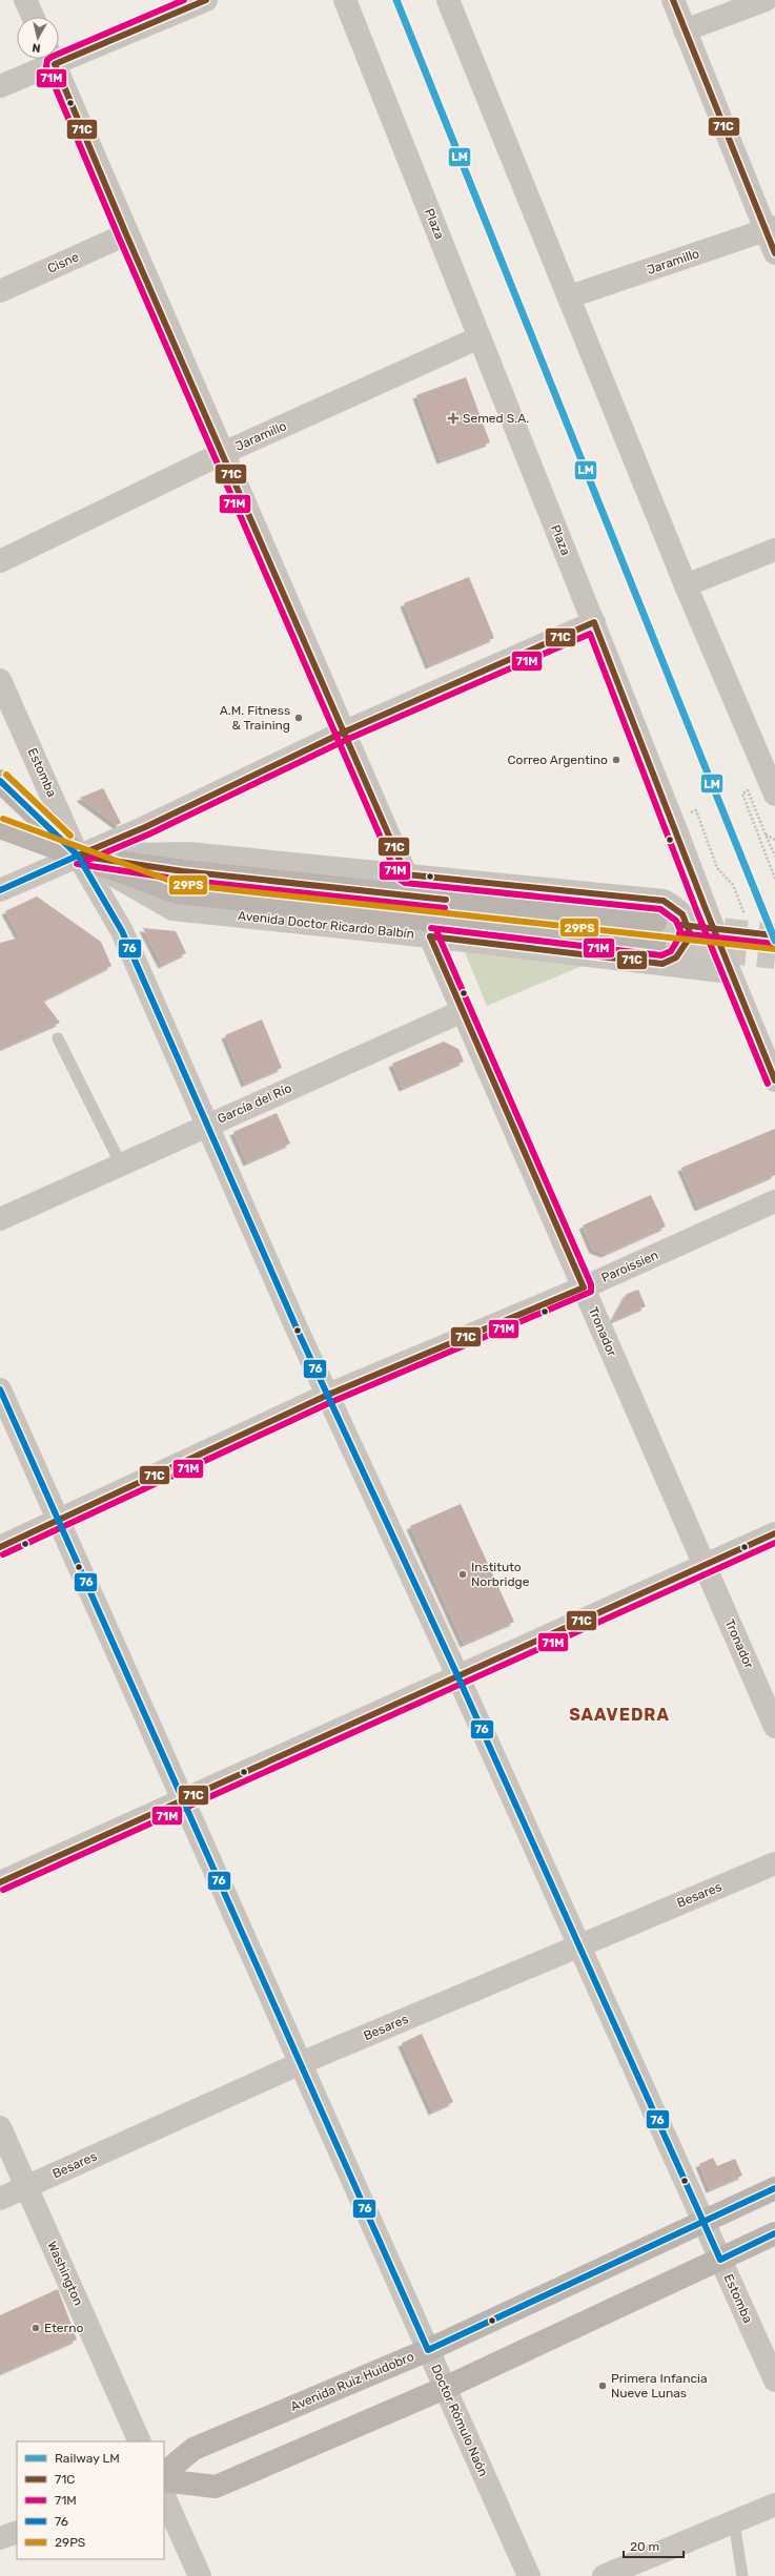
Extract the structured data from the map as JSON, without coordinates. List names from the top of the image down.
{
  "streets": {
    "main road": ["Avenida Doctor Ricardo Balbín", "Avenida Ruiz Huidobro"],
    "street": [
      "Plaza",
      "Jaramillo",
      "Cisne",
      "Estomba",
      "García del Río",
      "Paroissien",
      "Tronador",
      "Besares",
      "Washington",
      "Doctor Rómulo Naón"
    ]
  },
  "crossings": [
    ["Plaza", "Jaramillo"],
    ["Plaza", "Avenida Doctor Ricardo Balbín"],
    ["Estomba", "Avenida Doctor Ricardo Balbín"],
    ["Estomba", "García del Río"],
    ["Estomba", "Paroissien"],
    ["Estomba", "Besares"],
    ["Estomba", "Avenida Ruiz Huidobro"],
    ["Avenida Doctor Ricardo Balbín", "Tronador"],
    ["García del Río", "Tronador"],
    ["Paroissien", "Tronador"],
    ["Paroissien", "Doctor Rómulo Naón"],
    ["Besares", "Washington"],
    ["Besares", "Doctor Rómulo Naón"],
    ["Avenida Ruiz Huidobro", "Doctor Rómulo Naón"]
  ],
  "districts": ["SAAVEDRA"],
  "places": {
    "health": ["Semed S.A."],
    "other": [
      "A.M. Fitness & Training",
      "Correo Argentino",
      "Instituto Norbridge",
      "Eterno",
      "Primera Infancia Nueve Lunas"
    ]
  },
  "lines": [
    "rail line LM",
    "transit line 71C",
    "transit line 71M",
    "transit line 29PS",
    "transit line 76"
  ],
  "legend": [
    "Railway LM",
    "71C",
    "71M",
    "76",
    "29PS"
  ],
  "scale_bar": "20 m",
  "north": "bottom"
}
